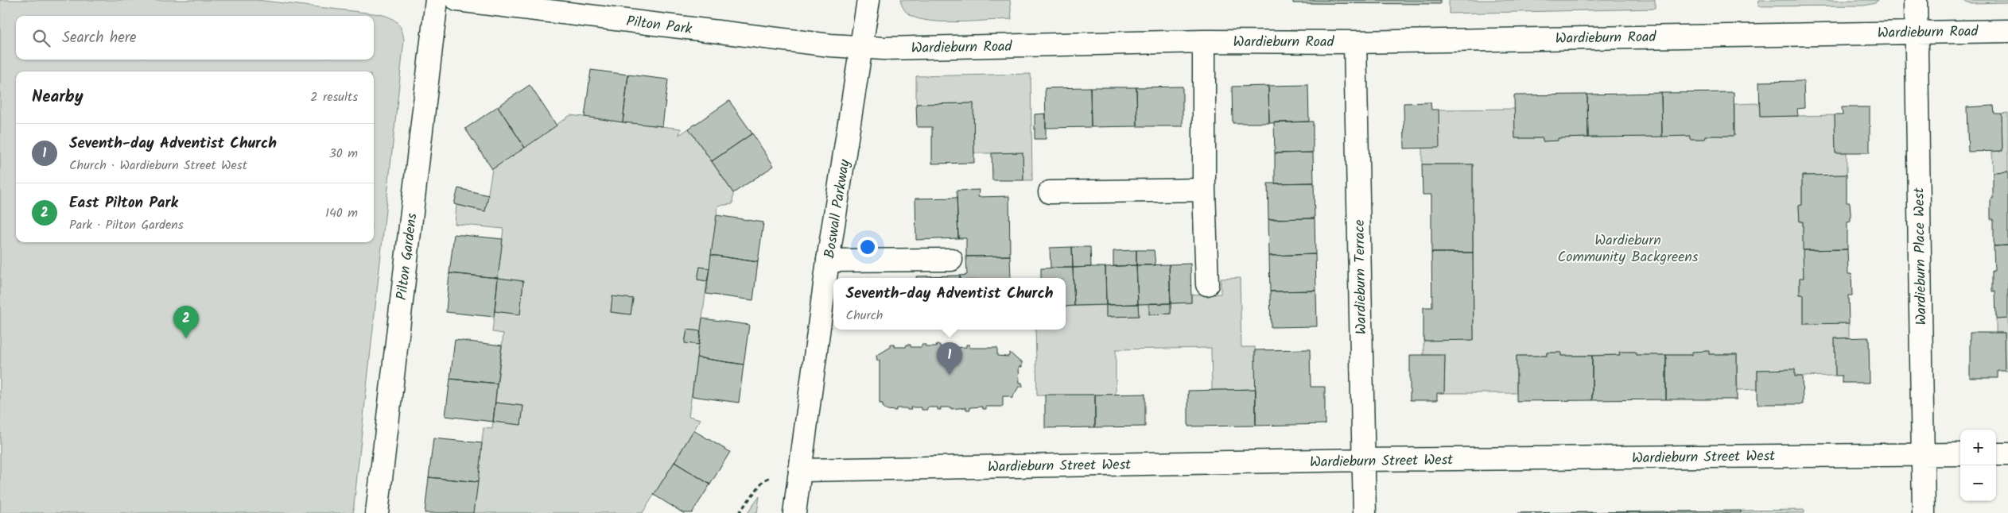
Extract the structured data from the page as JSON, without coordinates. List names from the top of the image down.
{
  "streets": {
    "street": [
      "Pilton Park",
      "Wardieburn Road",
      "Boswall Parkway",
      "Pilton Gardens",
      "Wardieburn Place West",
      "Wardieburn Terrace",
      "Wardieburn Street West"
    ]
  },
  "crossings": [
    ["Pilton Park", "Wardieburn Road"],
    ["Pilton Park", "Boswall Parkway"],
    ["Wardieburn Road", "Boswall Parkway"],
    ["Wardieburn Road", "Wardieburn Place West"],
    ["Wardieburn Road", "Wardieburn Terrace"],
    ["Boswall Parkway", "Wardieburn Street West"],
    ["Wardieburn Place West", "Wardieburn Street West"],
    ["Wardieburn Terrace", "Wardieburn Street West"]
  ],
  "parks": ["Wardieburn Community Backgreens"],
  "page": {
    "search": "Search here",
    "heading": ["Nearby", "2 results"],
    "list": [
      {
        "mark": "1",
        "name": "Seventh-day Adventist Church",
        "note": "Church · Wardieburn Street West",
        "value": "30 m"
      },
      {
        "mark": "2",
        "name": "East Pilton Park",
        "note": "Park · Pilton Gardens",
        "value": "140 m"
      }
    ],
    "popup": ["Seventh-day Adventist Church", "Church"],
    "pins": ["2", "1"],
    "map_buttons": ["+", "−"]
  }
}
